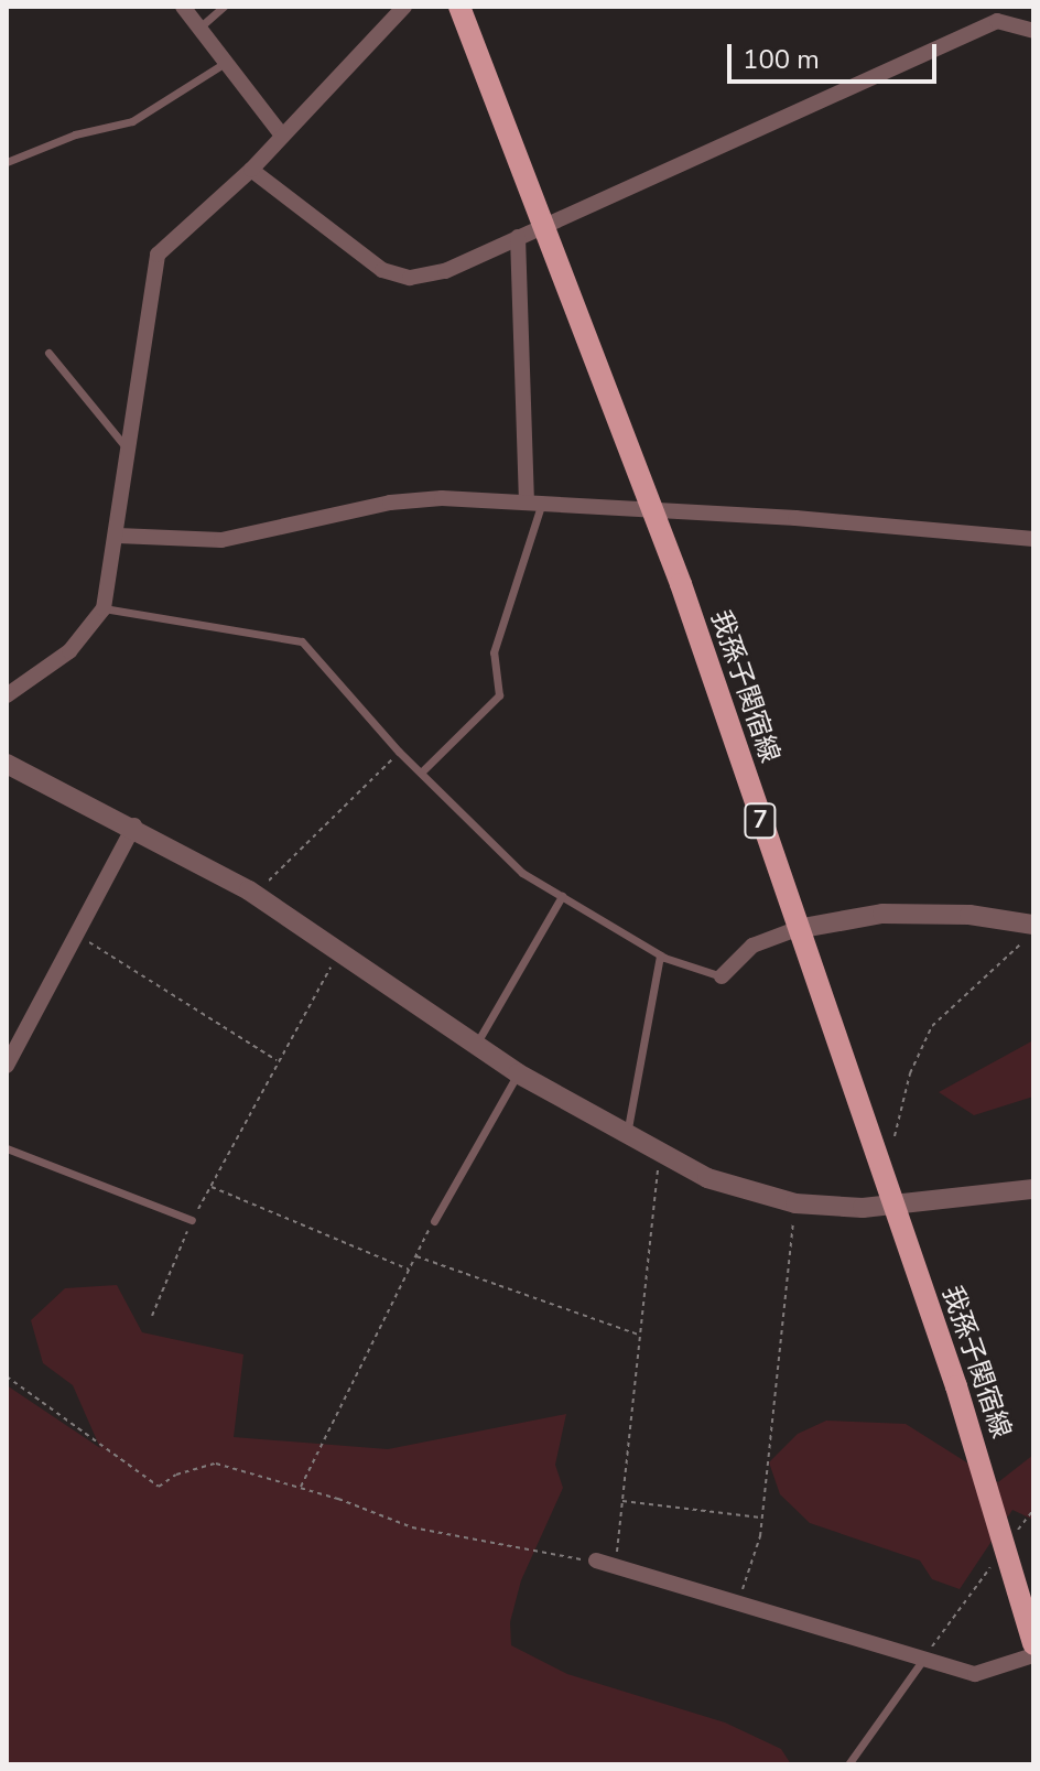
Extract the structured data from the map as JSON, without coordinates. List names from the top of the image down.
{
  "streets": {
    "main road": ["我孫子関宿線", "7"]
  },
  "scale_bar": "100 m"
}
